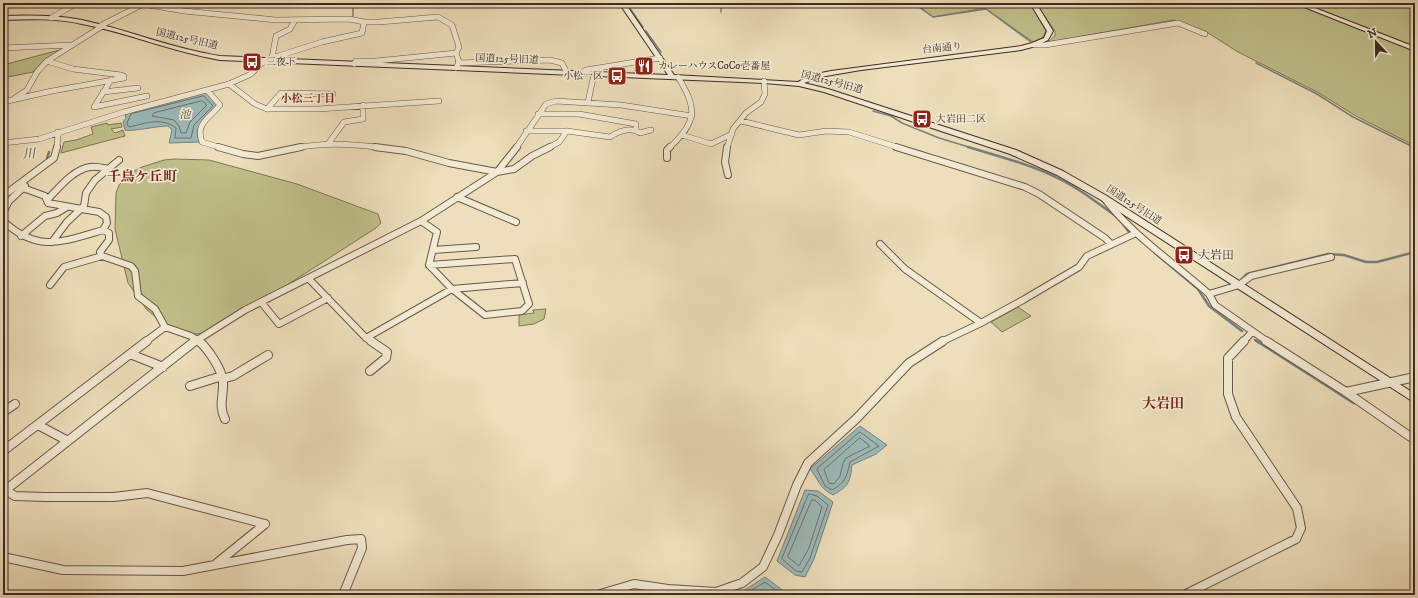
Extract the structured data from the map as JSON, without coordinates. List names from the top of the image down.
{
  "streets": {
    "street": ["国道125号旧道", "台南通り"]
  },
  "crossings": [
    ["国道125号旧道", "台南通り"]
  ],
  "districts": ["小松三丁目", "千鳥ケ丘町", "大岩田"],
  "water": ["池", "川"],
  "places": {
    "bus stop": [
      "三夜下",
      "小松一区",
      "大岩田二区",
      "大岩田"
    ],
    "restaurant": ["カレーハウスCoCo壱番屋"]
  },
  "north": "top"
}
